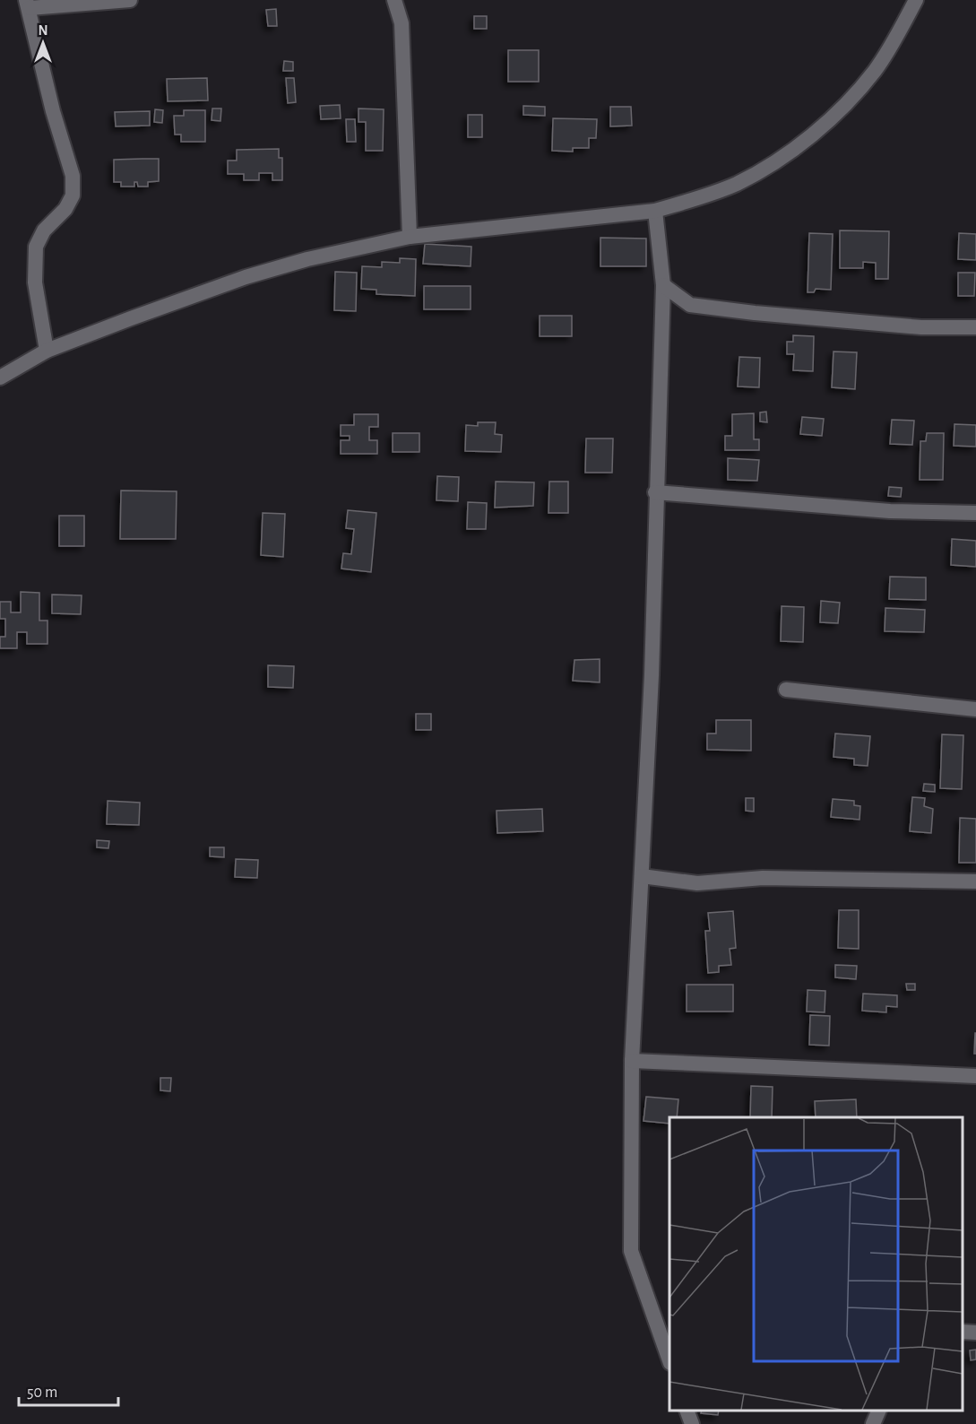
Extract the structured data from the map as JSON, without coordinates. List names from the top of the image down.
{
  "scale_bar": "50 m",
  "north": "top"
}
